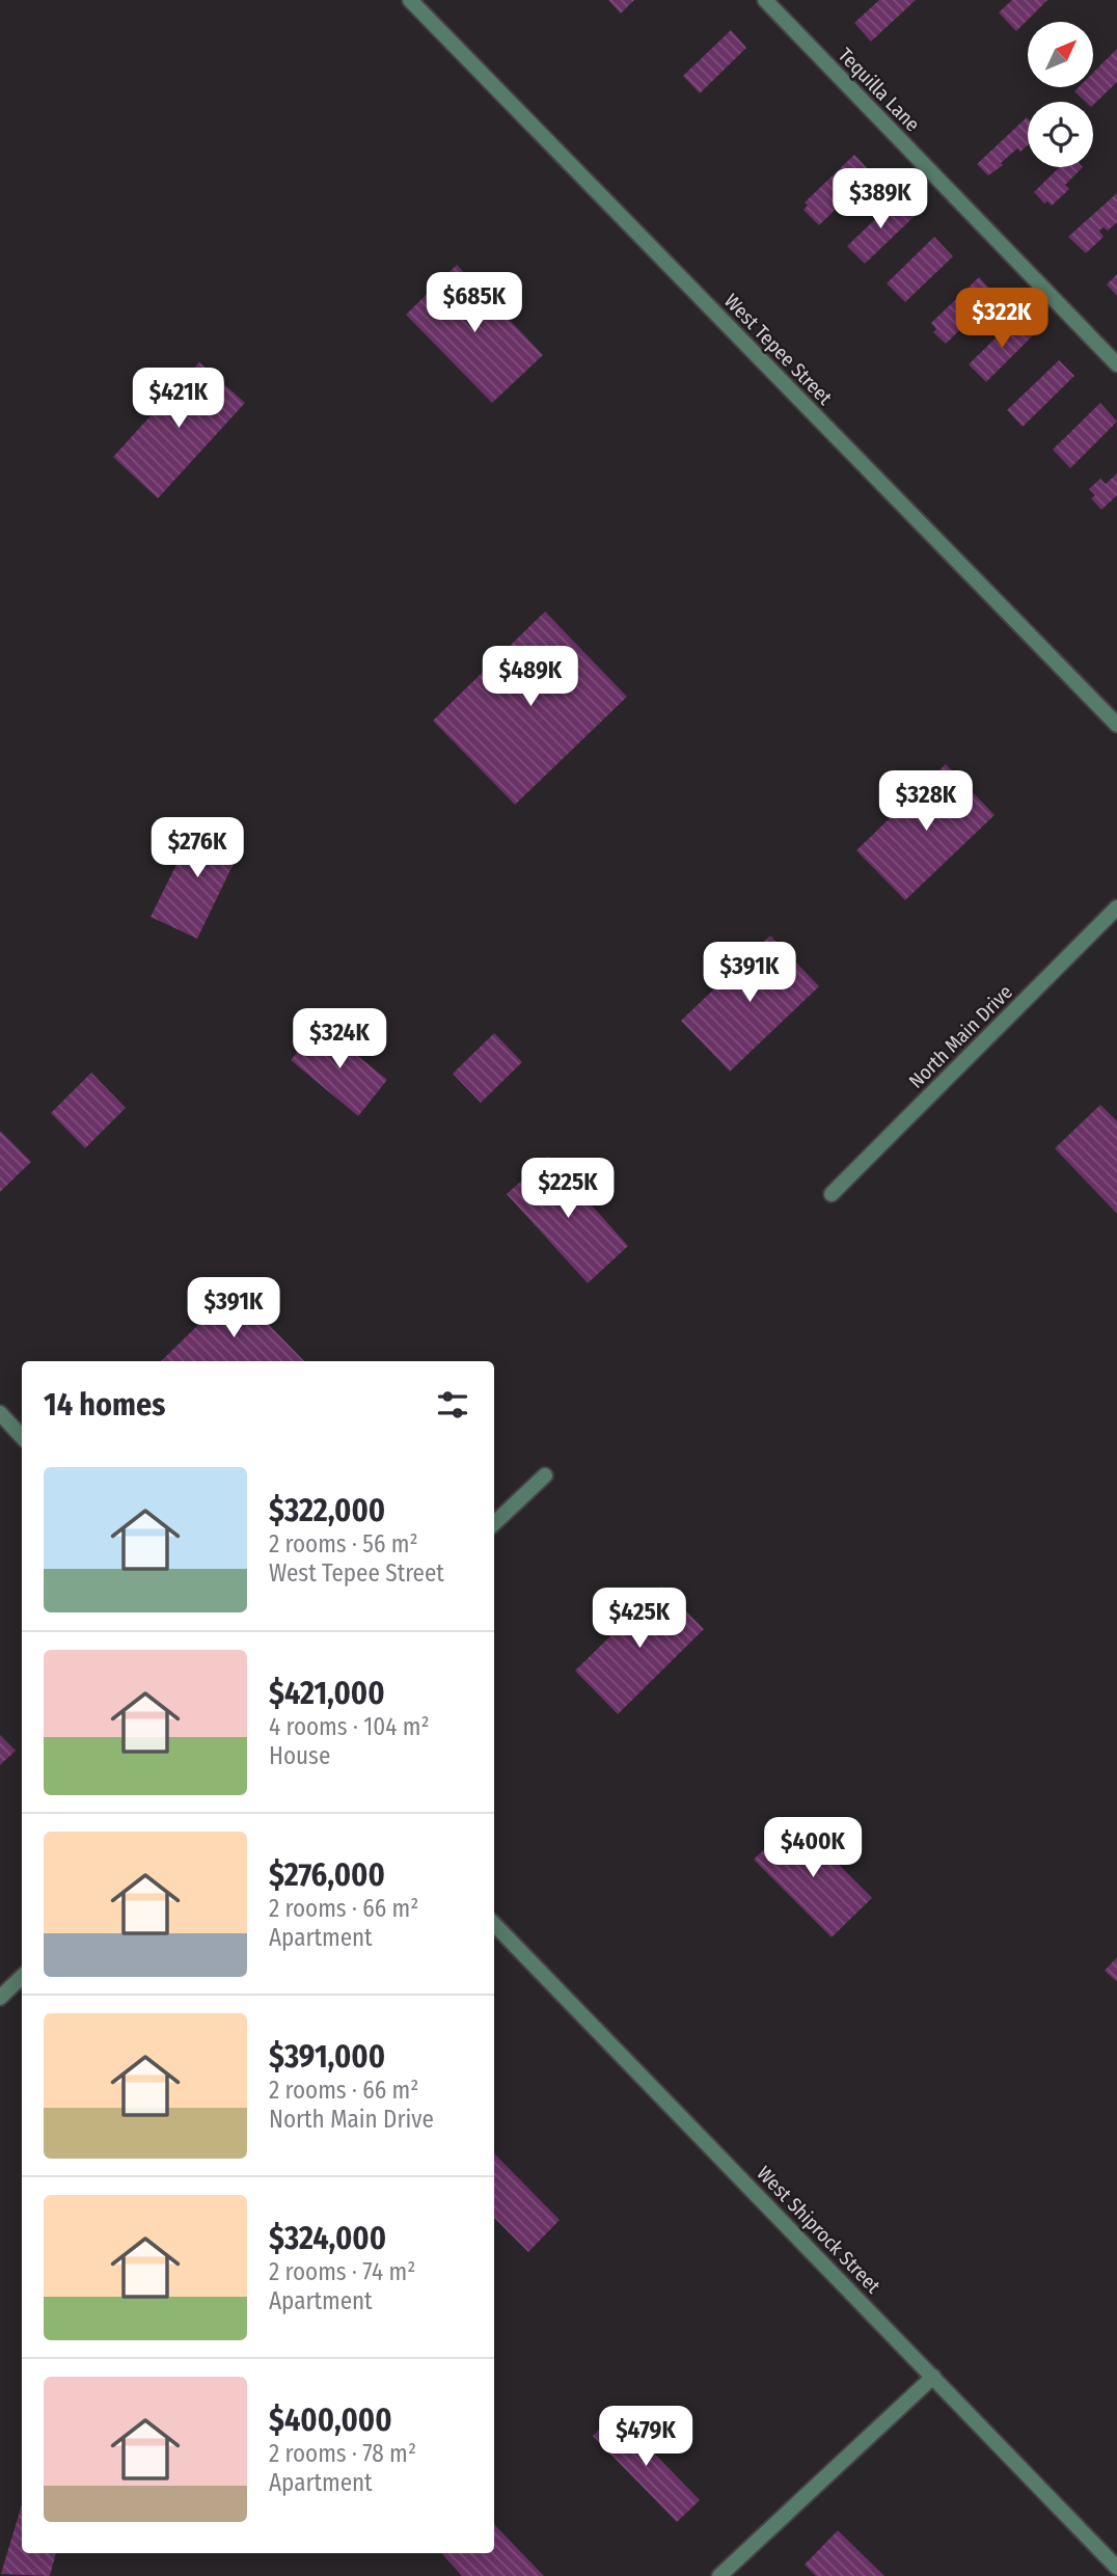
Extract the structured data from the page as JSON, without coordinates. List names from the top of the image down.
{
  "streets": {
    "street": [
      "Tequilla Lane",
      "West Tepee Street",
      "North Main Drive",
      "West Shiprock Street"
    ]
  },
  "north": "top right",
  "page": {
    "price": [
      "$389K",
      "$685K",
      "$322K",
      "$421K",
      "$489K",
      "$328K",
      "$276K",
      "$391K",
      "$324K",
      "$225K",
      "$391K",
      "$425K",
      "$400K",
      "$479K"
    ],
    "heading": "14 homes",
    "list": [
      {
        "name": "$322,000",
        "note": "2 rooms · 56 m² · West Tepee Street"
      },
      {
        "name": "$421,000",
        "note": "4 rooms · 104 m² · House"
      },
      {
        "name": "$276,000",
        "note": "2 rooms · 66 m² · Apartment"
      },
      {
        "name": "$391,000",
        "note": "2 rooms · 66 m² · North Main Drive"
      },
      {
        "name": "$324,000",
        "note": "2 rooms · 74 m² · Apartment"
      },
      {
        "name": "$400,000",
        "note": "2 rooms · 78 m² · Apartment"
      }
    ]
  }
}
